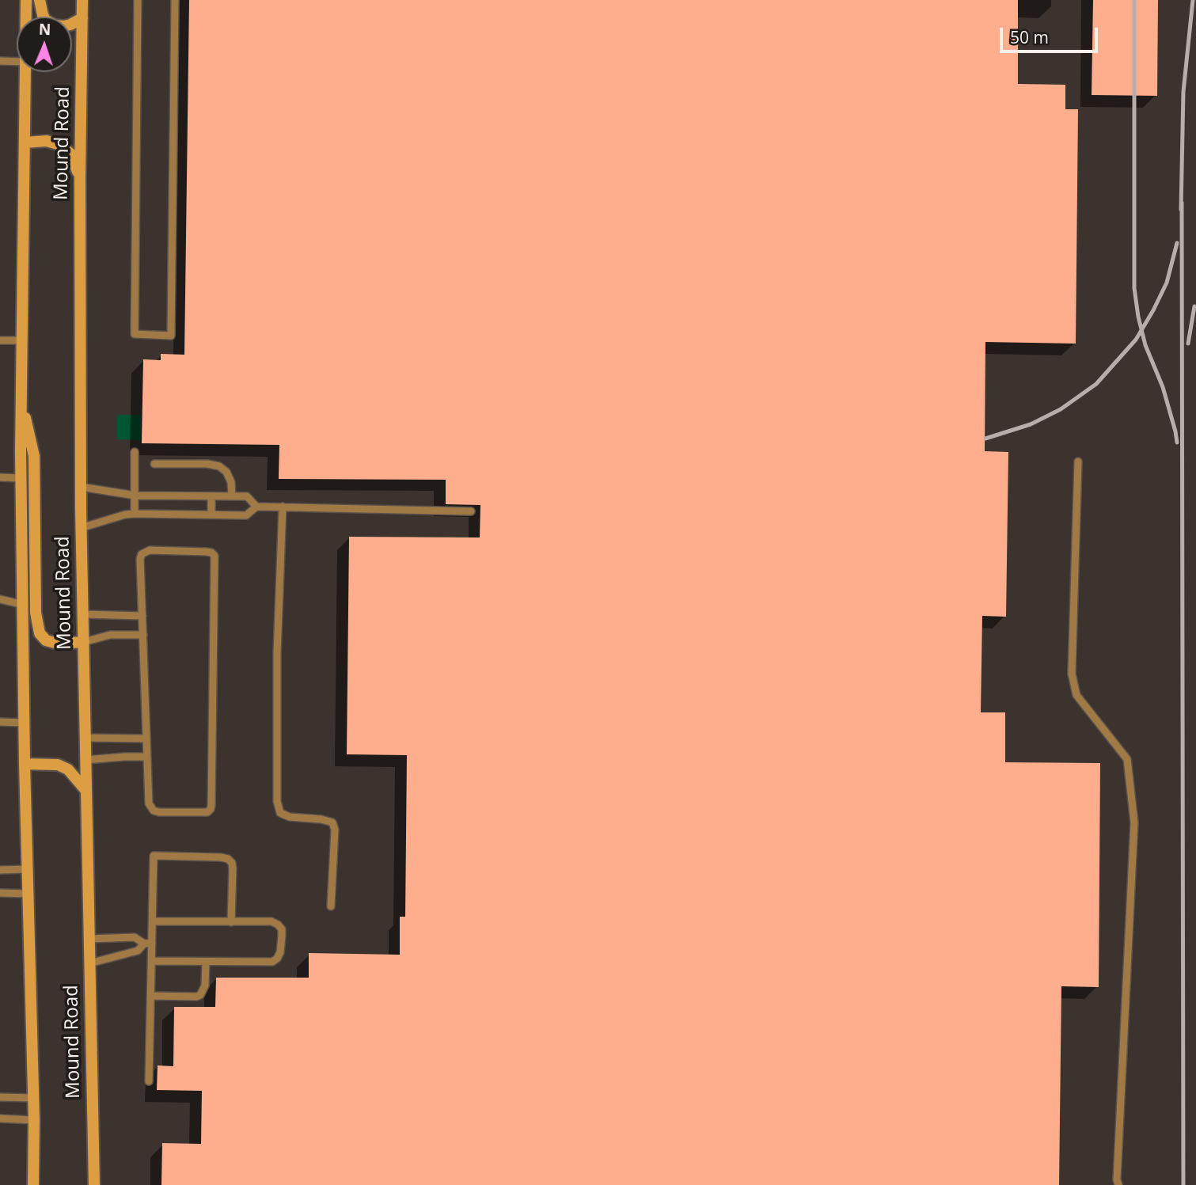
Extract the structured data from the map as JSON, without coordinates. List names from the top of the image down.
{
  "streets": {
    "main road": ["Mound Road"]
  },
  "scale_bar": "50 m",
  "north": "top"
}
